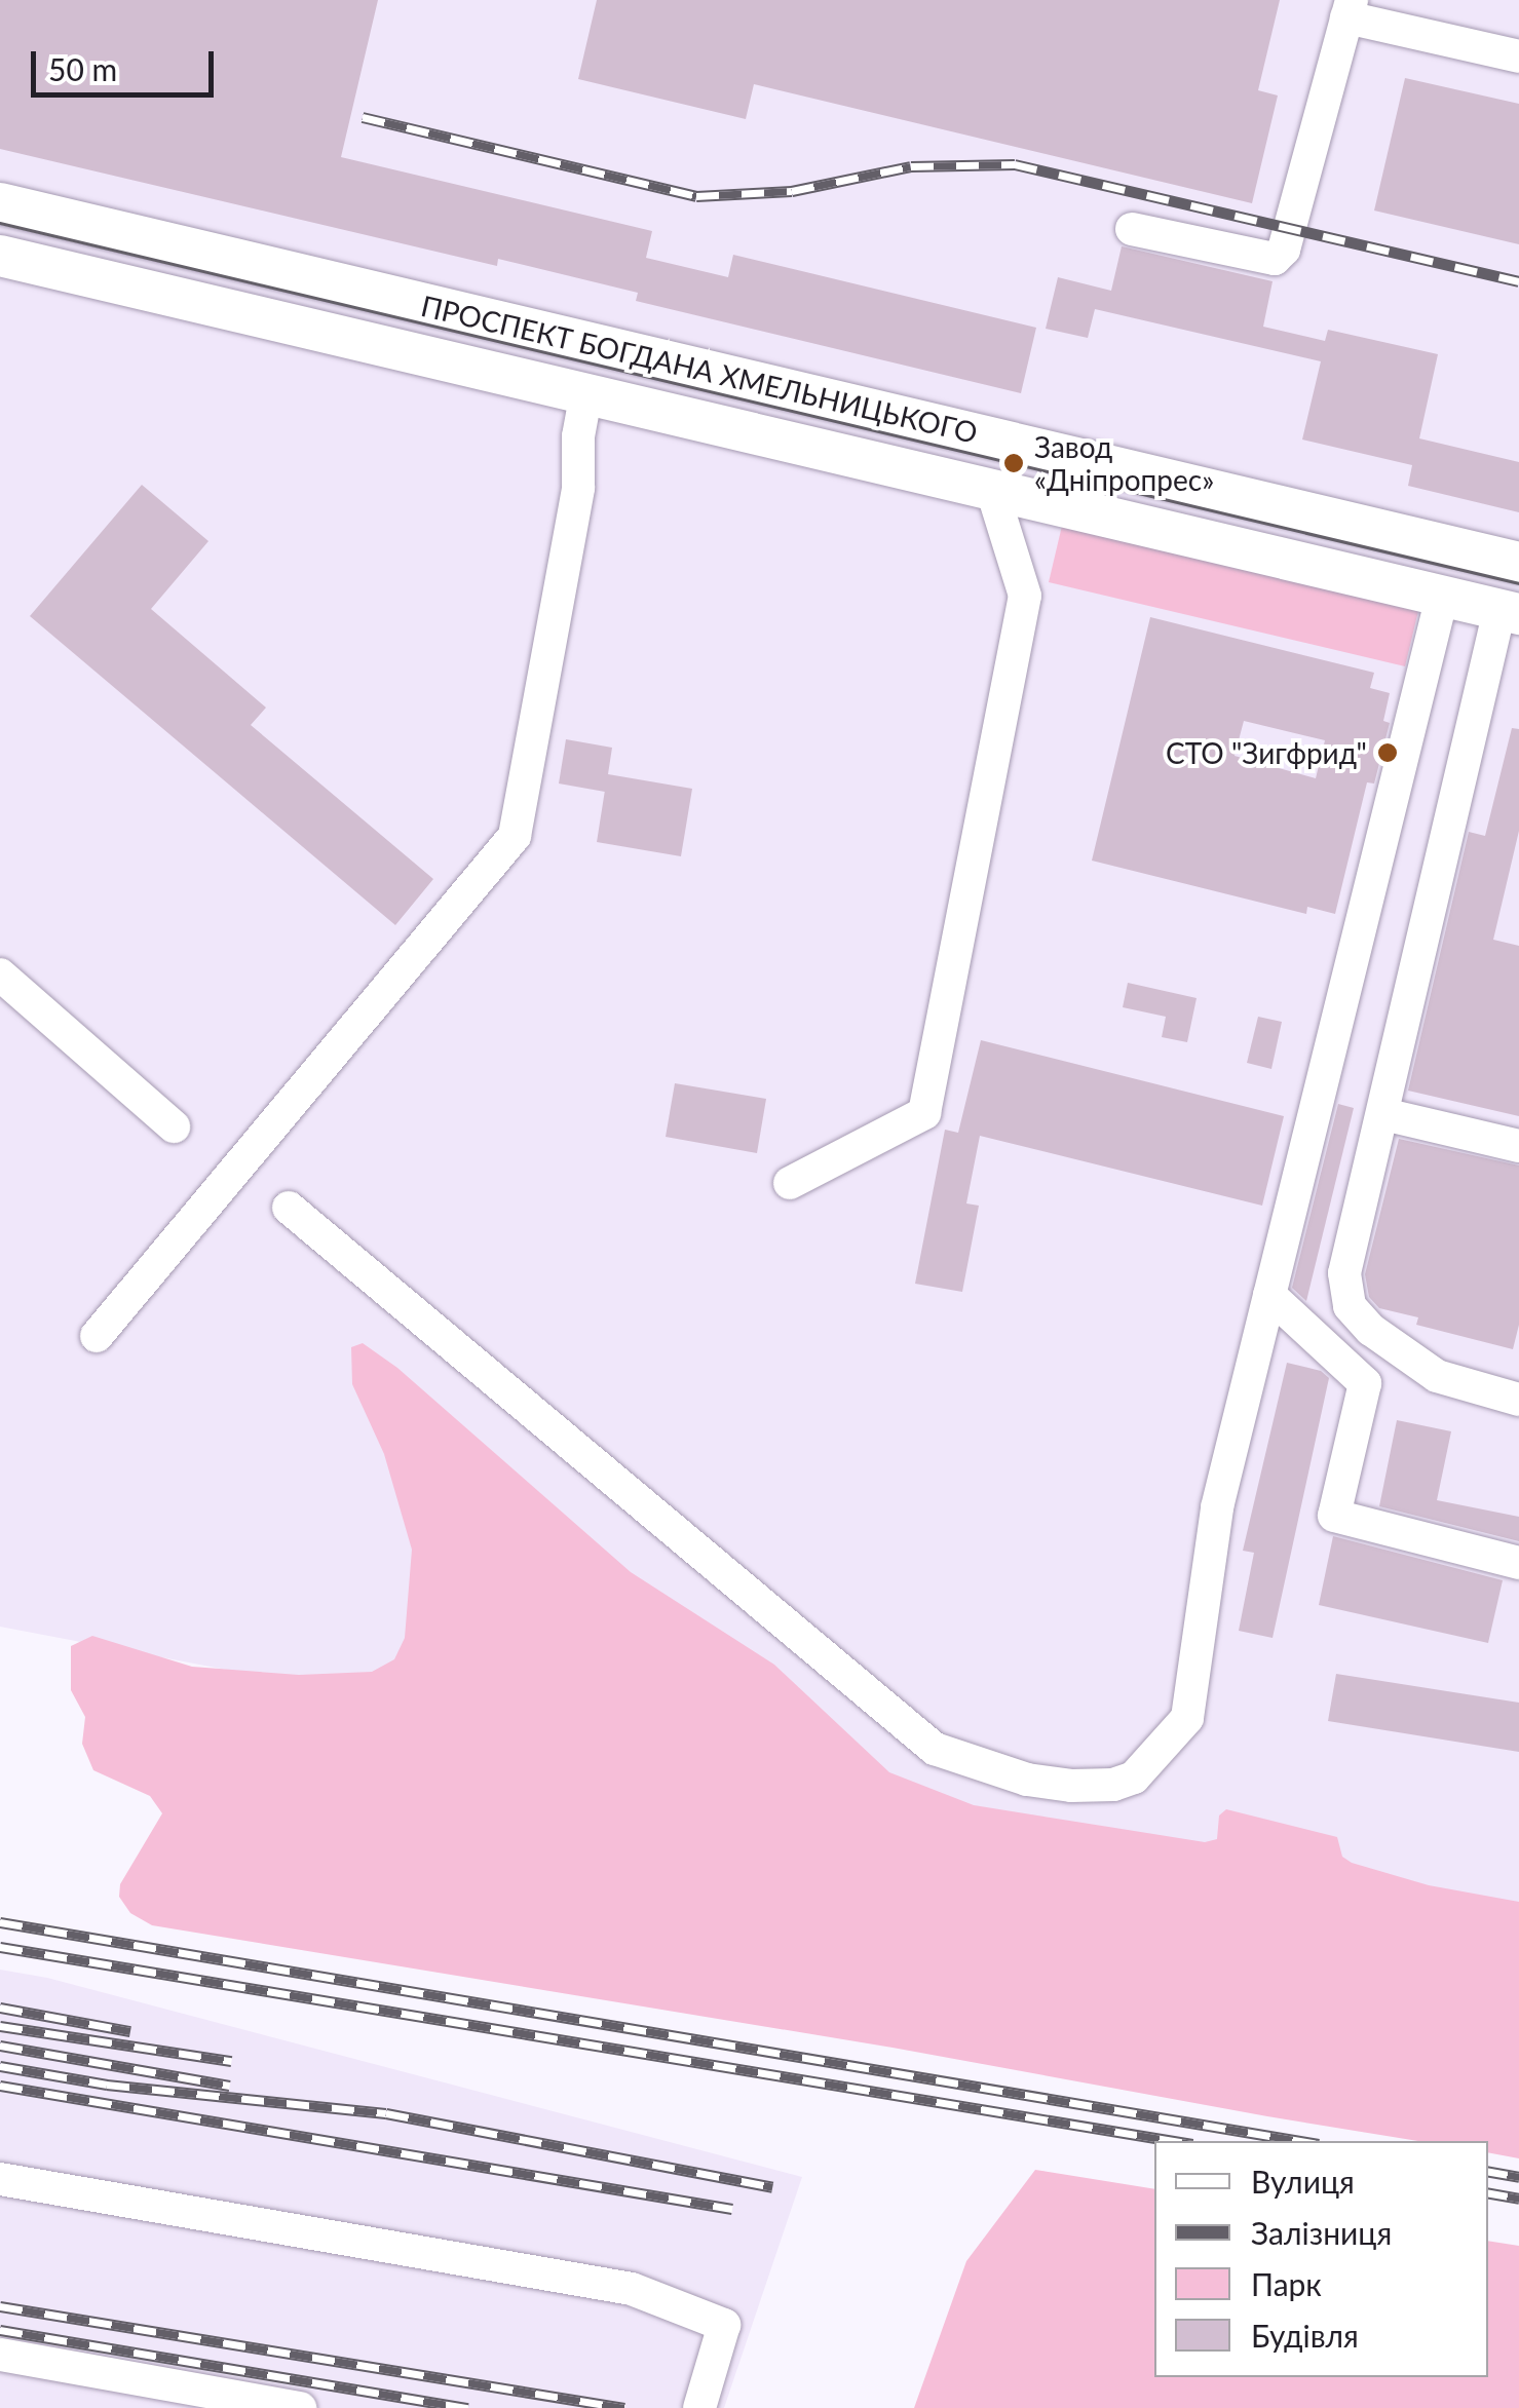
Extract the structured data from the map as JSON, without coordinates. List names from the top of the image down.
{
  "streets": {
    "main road": ["ПРОСПЕКТ БОГДАНА ХМЕЛЬНИЦЬКОГО"]
  },
  "places": ["Завод «Дніпропрес»", "СТО \"Зигфрид\""],
  "legend": [
    "Вулиця",
    "Залізниця",
    "Парк",
    "Будівля"
  ],
  "scale_bar": "50 m"
}
